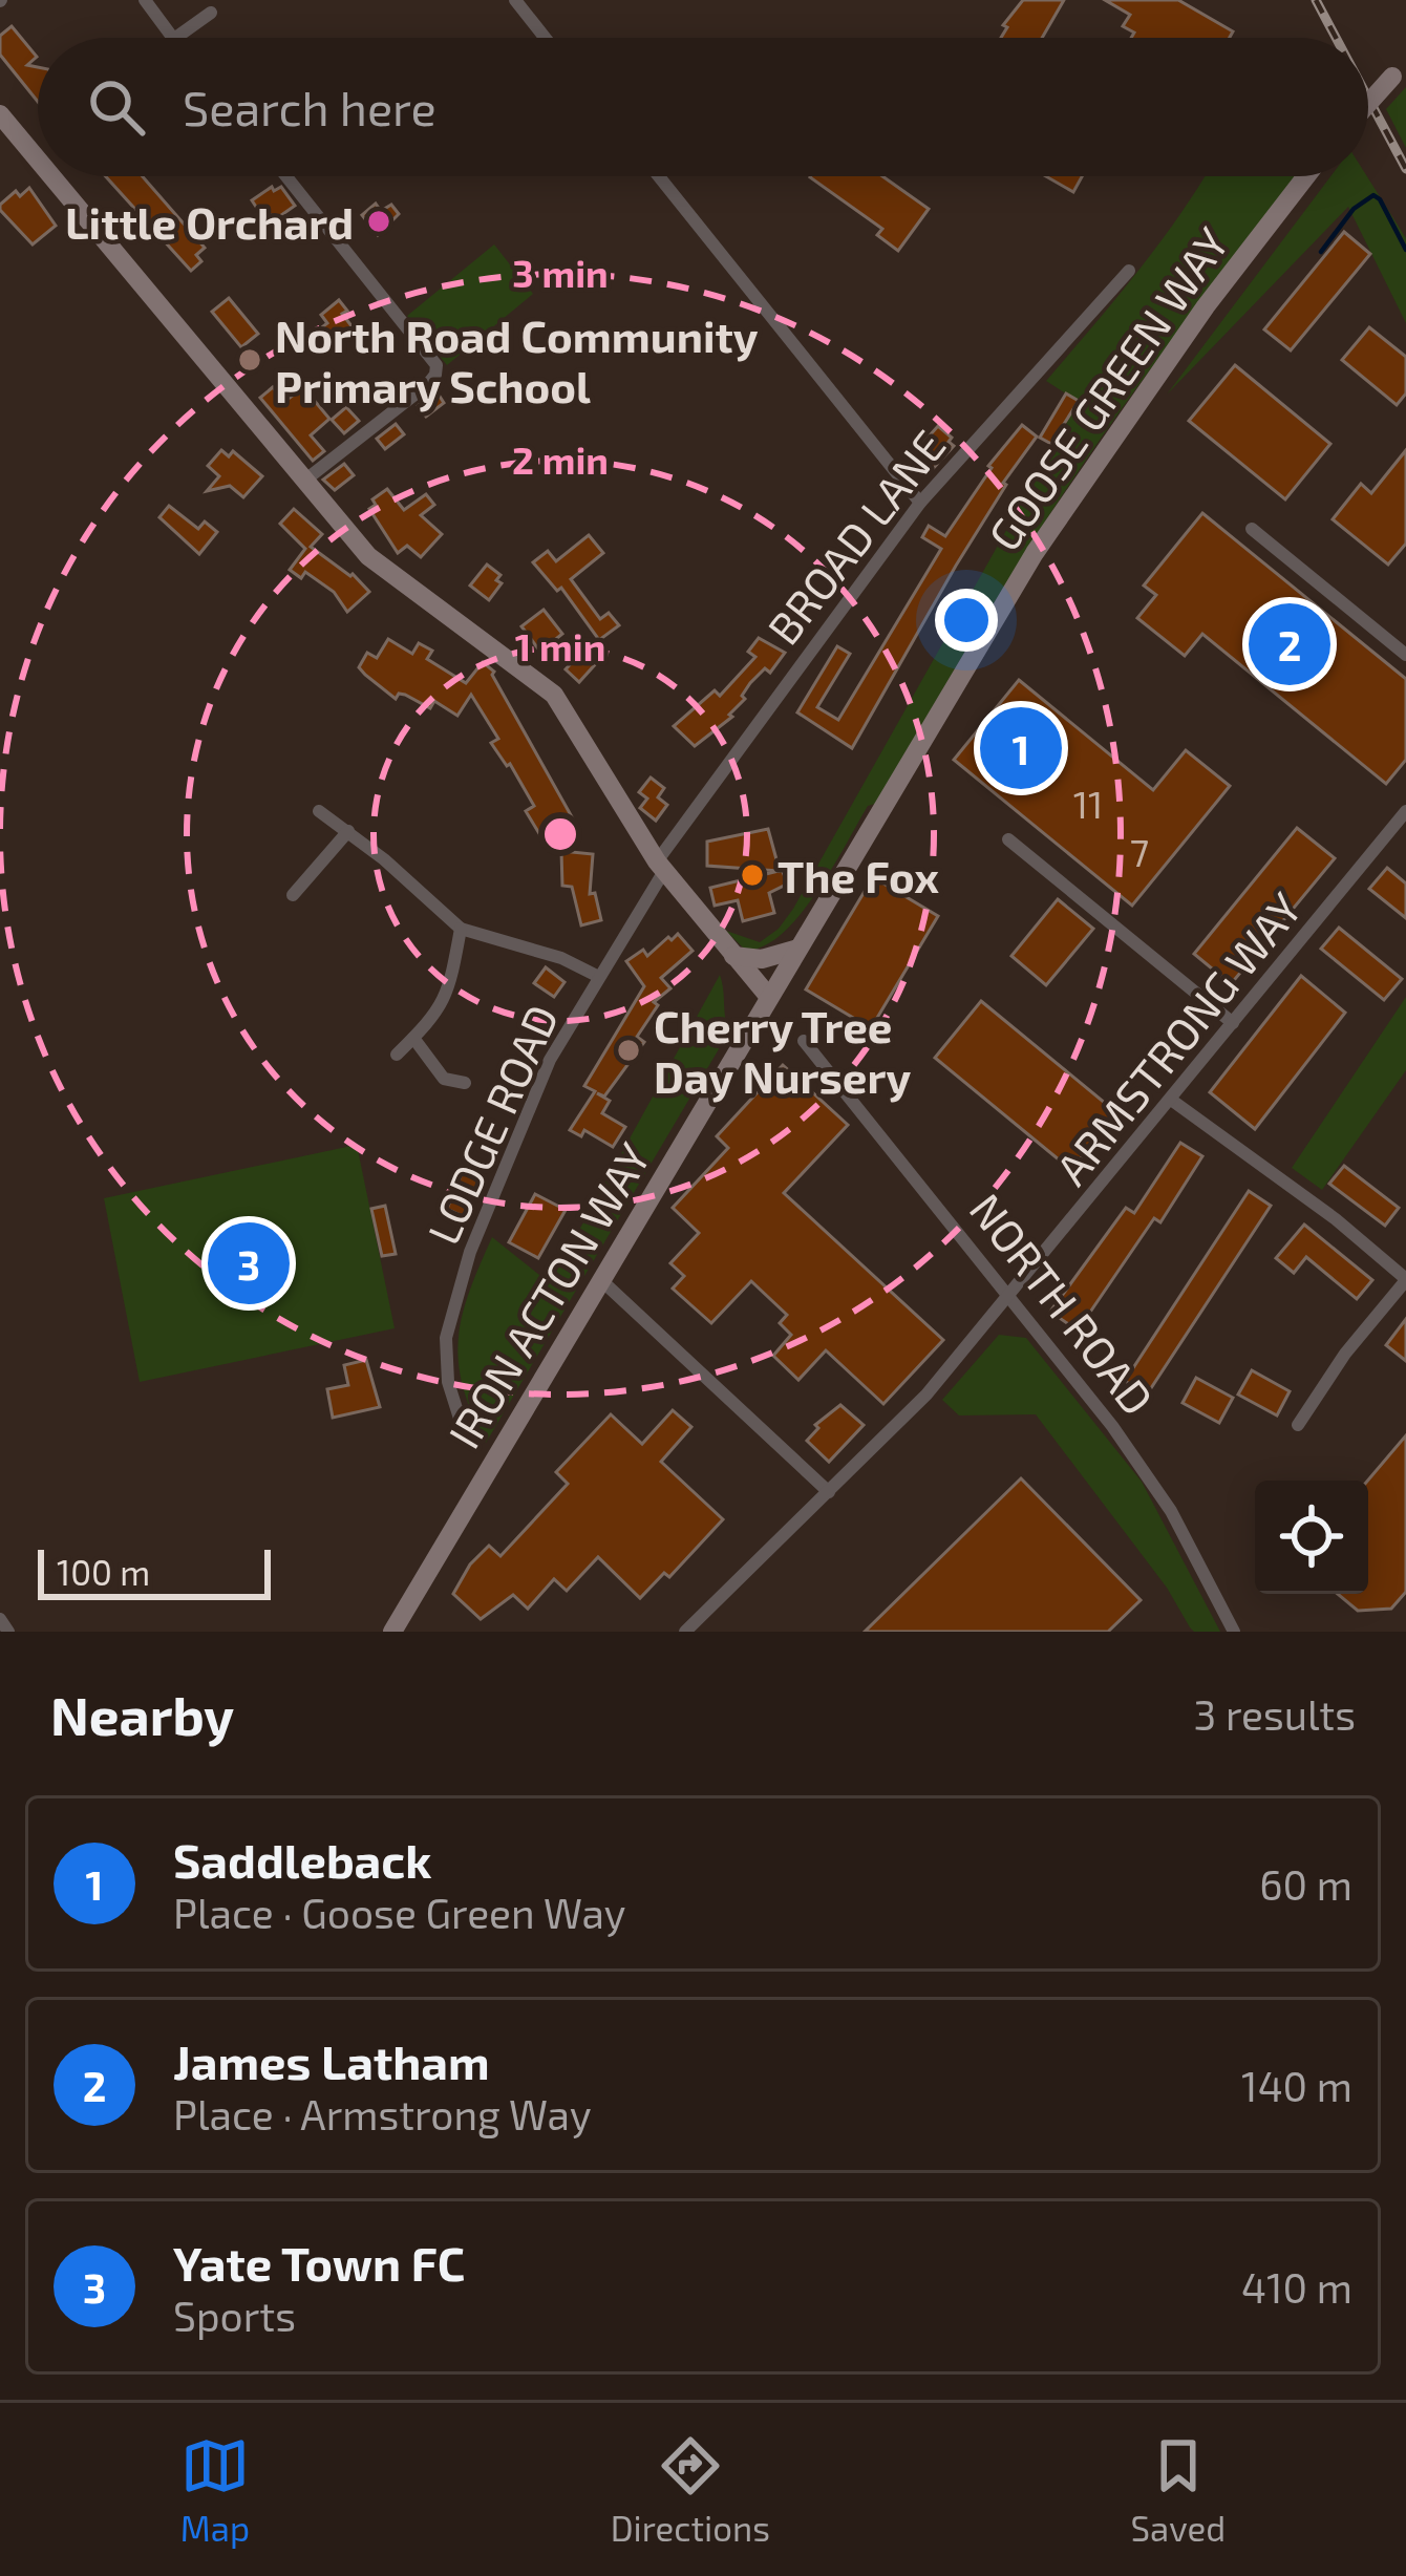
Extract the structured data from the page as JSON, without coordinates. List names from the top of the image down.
{
  "streets": {
    "main road": ["GOOSE GREEN WAY", "IRON ACTON WAY"],
    "street": [
      "BROAD LANE",
      "ARMSTRONG WAY",
      "LODGE ROAD",
      "NORTH ROAD"
    ]
  },
  "crossings": [
    ["GOOSE GREEN WAY", "IRON ACTON WAY"],
    ["BROAD LANE", "LODGE ROAD"],
    ["ARMSTRONG WAY", "NORTH ROAD"]
  ],
  "places": [
    "Little Orchard",
    "North Road Community Primary School",
    "The Fox",
    "Cherry Tree Day Nursery"
  ],
  "house_numbers": ["11", "7"],
  "scale_bar": "100 m",
  "page": {
    "search": "Search here",
    "pins": ["2", "1", "3"],
    "scale": "100 m",
    "heading": ["Nearby", "3 results"],
    "list": [
      {
        "mark": "1",
        "name": "Saddleback",
        "note": "Place · Goose Green Way",
        "value": "60 m"
      },
      {
        "mark": "2",
        "name": "James Latham",
        "note": "Place · Armstrong Way",
        "value": "140 m"
      },
      {
        "mark": "3",
        "name": "Yate Town FC",
        "note": "Sports",
        "value": "410 m"
      }
    ],
    "nav": ["Map", "Directions", "Saved"]
  },
  "rings": ["3 min", "2 min", "1 min"]
}
